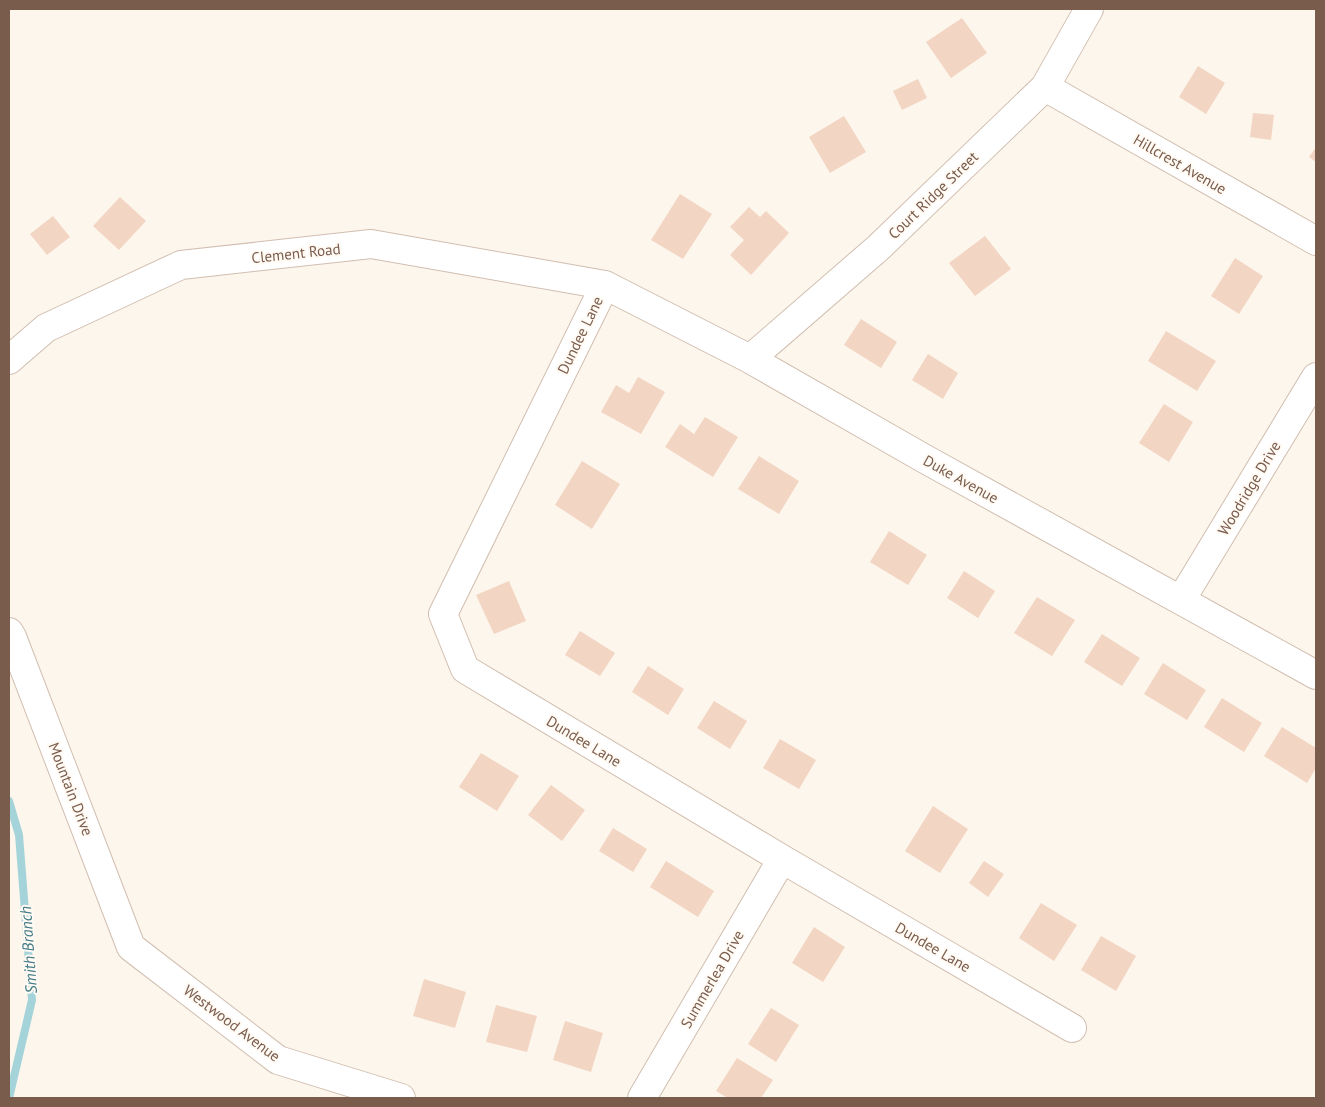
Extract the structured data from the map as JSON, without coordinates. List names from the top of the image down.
{
  "streets": {
    "street": [
      "Hillcrest Avenue",
      "Court Ridge Street",
      "Clement Road",
      "Dundee Lane",
      "Duke Avenue",
      "Woodridge Drive",
      "Mountain Drive",
      "Summerlea Drive",
      "Westwood Avenue"
    ]
  },
  "crossings": [
    ["Hillcrest Avenue", "Court Ridge Street"],
    ["Court Ridge Street", "Duke Avenue"],
    ["Clement Road", "Dundee Lane"],
    ["Clement Road", "Duke Avenue"],
    ["Dundee Lane", "Duke Avenue"],
    ["Dundee Lane", "Summerlea Drive"],
    ["Duke Avenue", "Woodridge Drive"],
    ["Mountain Drive", "Westwood Avenue"]
  ],
  "water": ["Smith Branch"]
}
